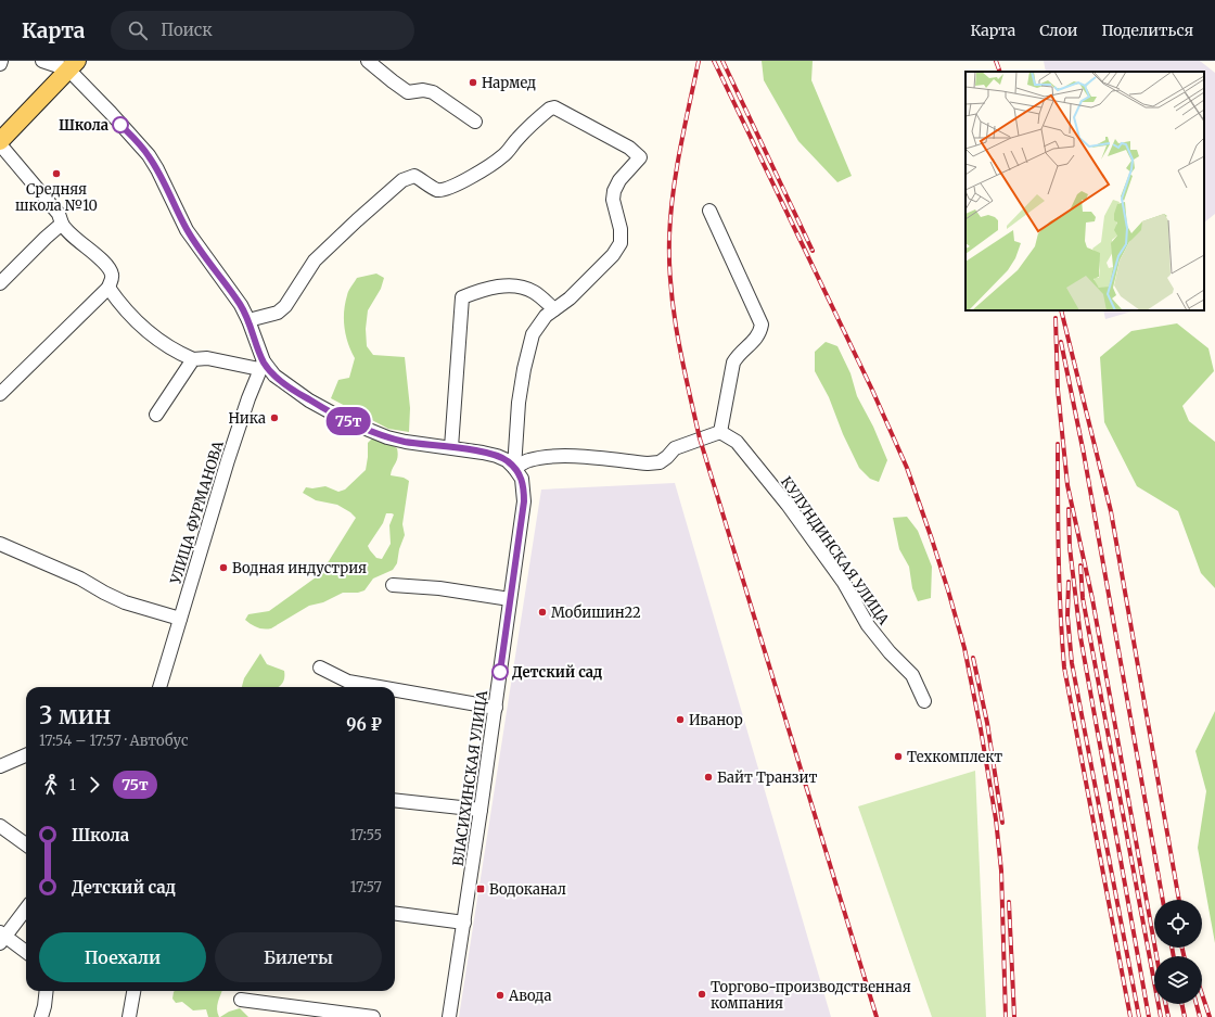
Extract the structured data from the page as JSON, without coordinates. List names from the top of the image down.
{
  "streets": {
    "street": ["УЛИЦА ФУРМАНОВА", "КУЛУНДИНСКАЯ УЛИЦА", "ВЛАСИХИНСКАЯ УЛИЦА"]
  },
  "places": {
    "other": [
      "Нармед",
      "Школа",
      "Средняя школа №10",
      "Ника",
      "Водная индустрия",
      "Мобишин22",
      "Детский сад",
      "Иванор",
      "Техкомплект",
      "Байт Транзит",
      "Торгово-производственная компания",
      "Авода"
    ],
    "transit": ["Водоканал"]
  },
  "lines": ["bus line 75т"],
  "page": {
    "header": "Карта",
    "search": "Поиск",
    "nav": ["Карта", "Слои", "Поделиться"],
    "on_map": "75т",
    "heading": ["3 мин", "17:54 – 17:57 · Автобус", "96 ₽"],
    "legs": ["1", "75т"],
    "list": [
      {
        "name": "Школа",
        "value": "17:55"
      },
      {
        "name": "Детский сад",
        "value": "17:57"
      }
    ],
    "buttons": ["Поехали", "Билеты"]
  }
}
